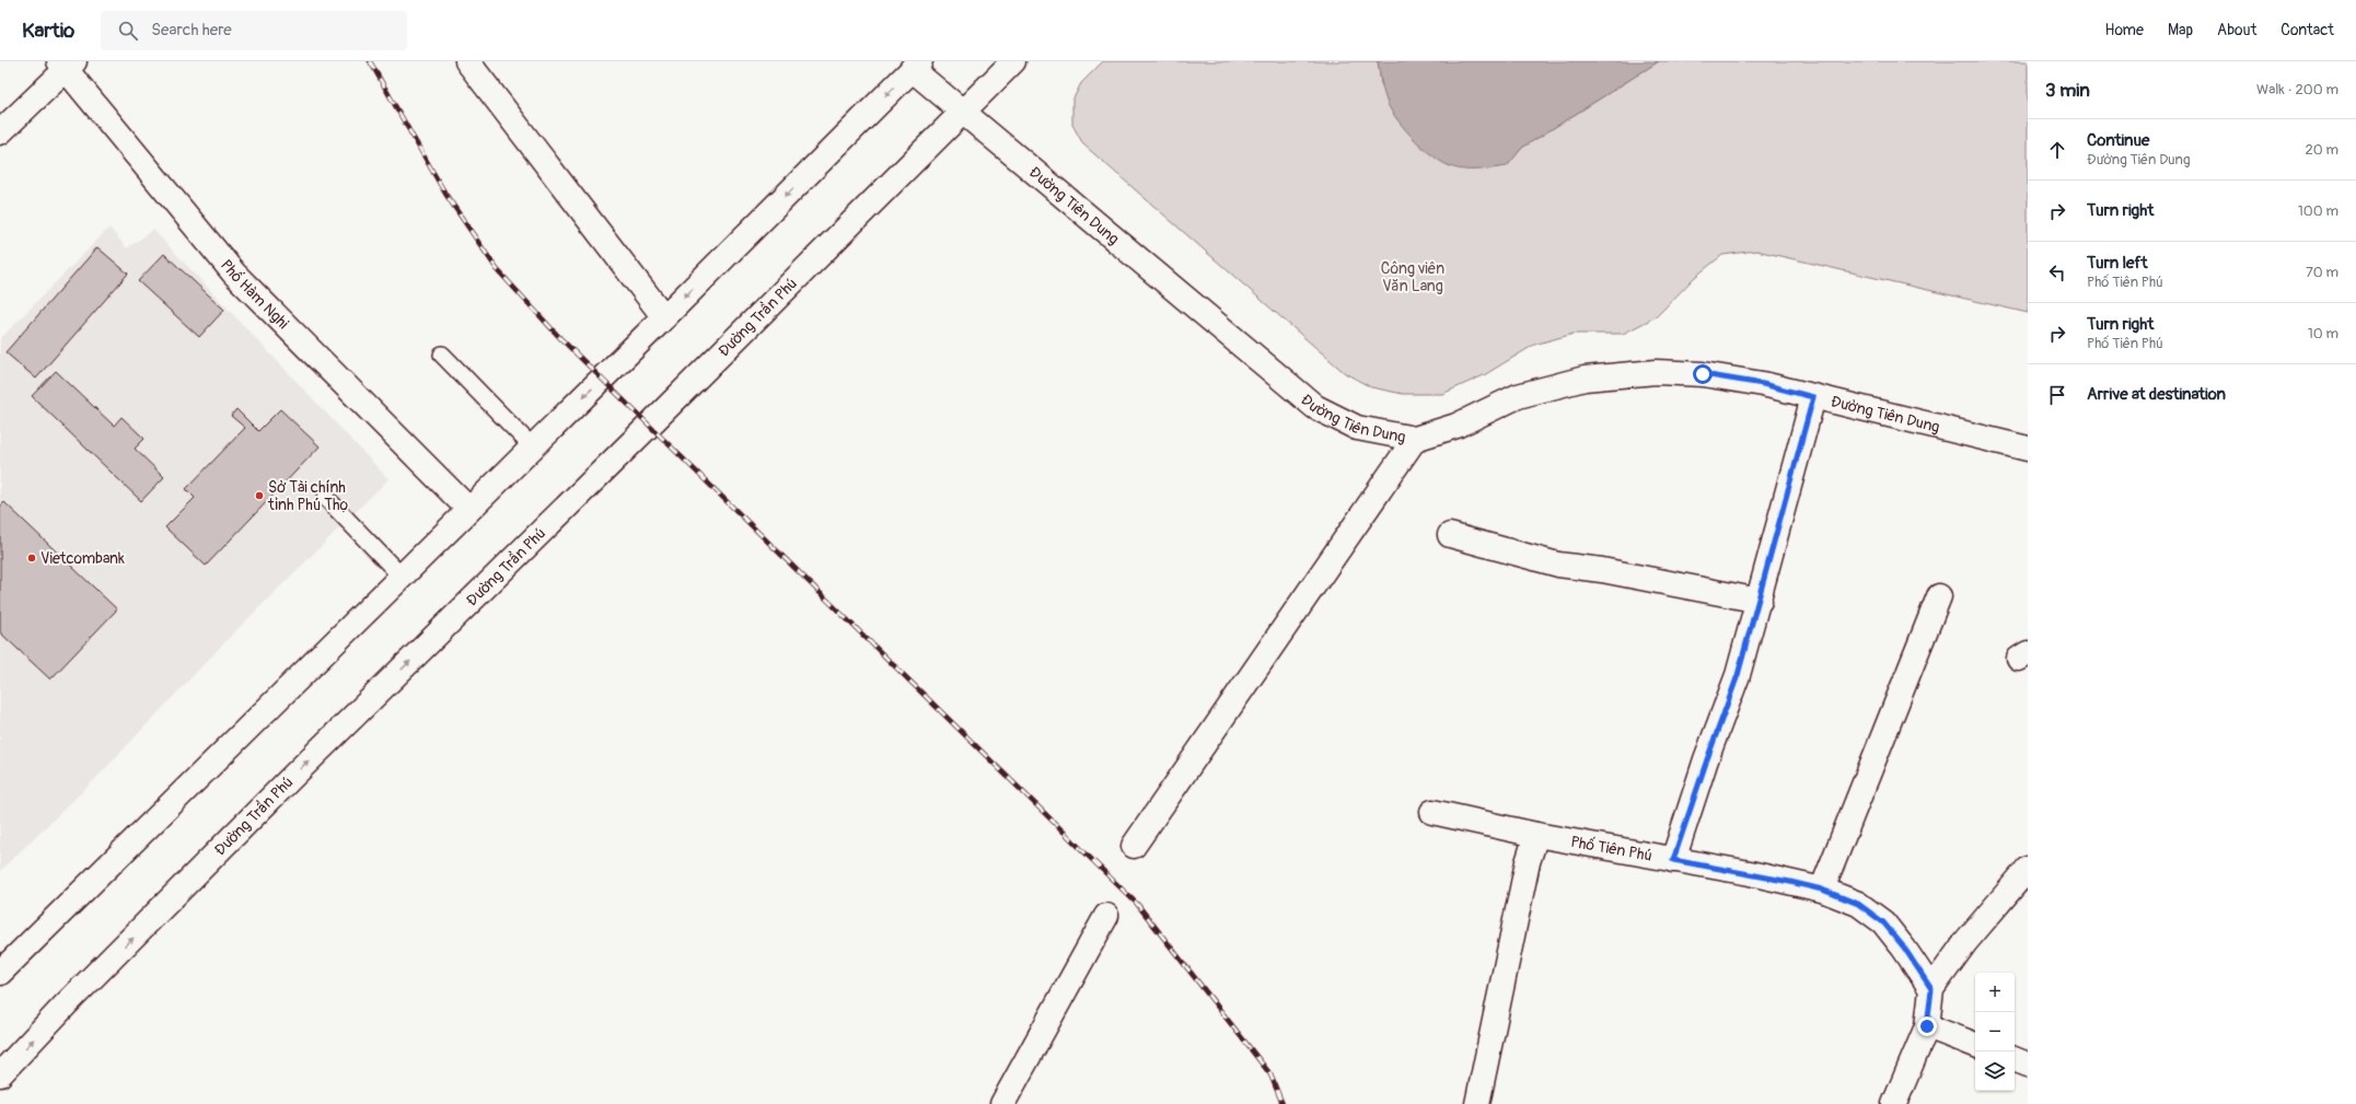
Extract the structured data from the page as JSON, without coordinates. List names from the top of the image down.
{
  "streets": {
    "street": [
      "Đường Tiên Dung",
      "Phố Hàm Nghi",
      "Đường Trần Phú",
      "Phố Tiên Phú"
    ]
  },
  "crossings": [
    ["Đường Tiên Dung", "Đường Trần Phú"]
  ],
  "parks": ["Công viên Văn Lang"],
  "places": ["Sở Tài chính tỉnh Phú Thọ", "Vietcombank"],
  "page": {
    "header": "Kartio",
    "search": "Search here",
    "nav": [
      "Home",
      "Map",
      "About",
      "Contact"
    ],
    "heading": ["3 min", "Walk · 200 m"],
    "list": [
      ["Continue", "Đường Tiên Dung", "20 m"],
      ["Turn right", "100 m"],
      ["Turn left", "Phố Tiên Phú", "70 m"],
      ["Turn right", "Phố Tiên Phú", "10 m"],
      "Arrive at destination"
    ],
    "map_buttons": ["+", "−"]
  }
}
